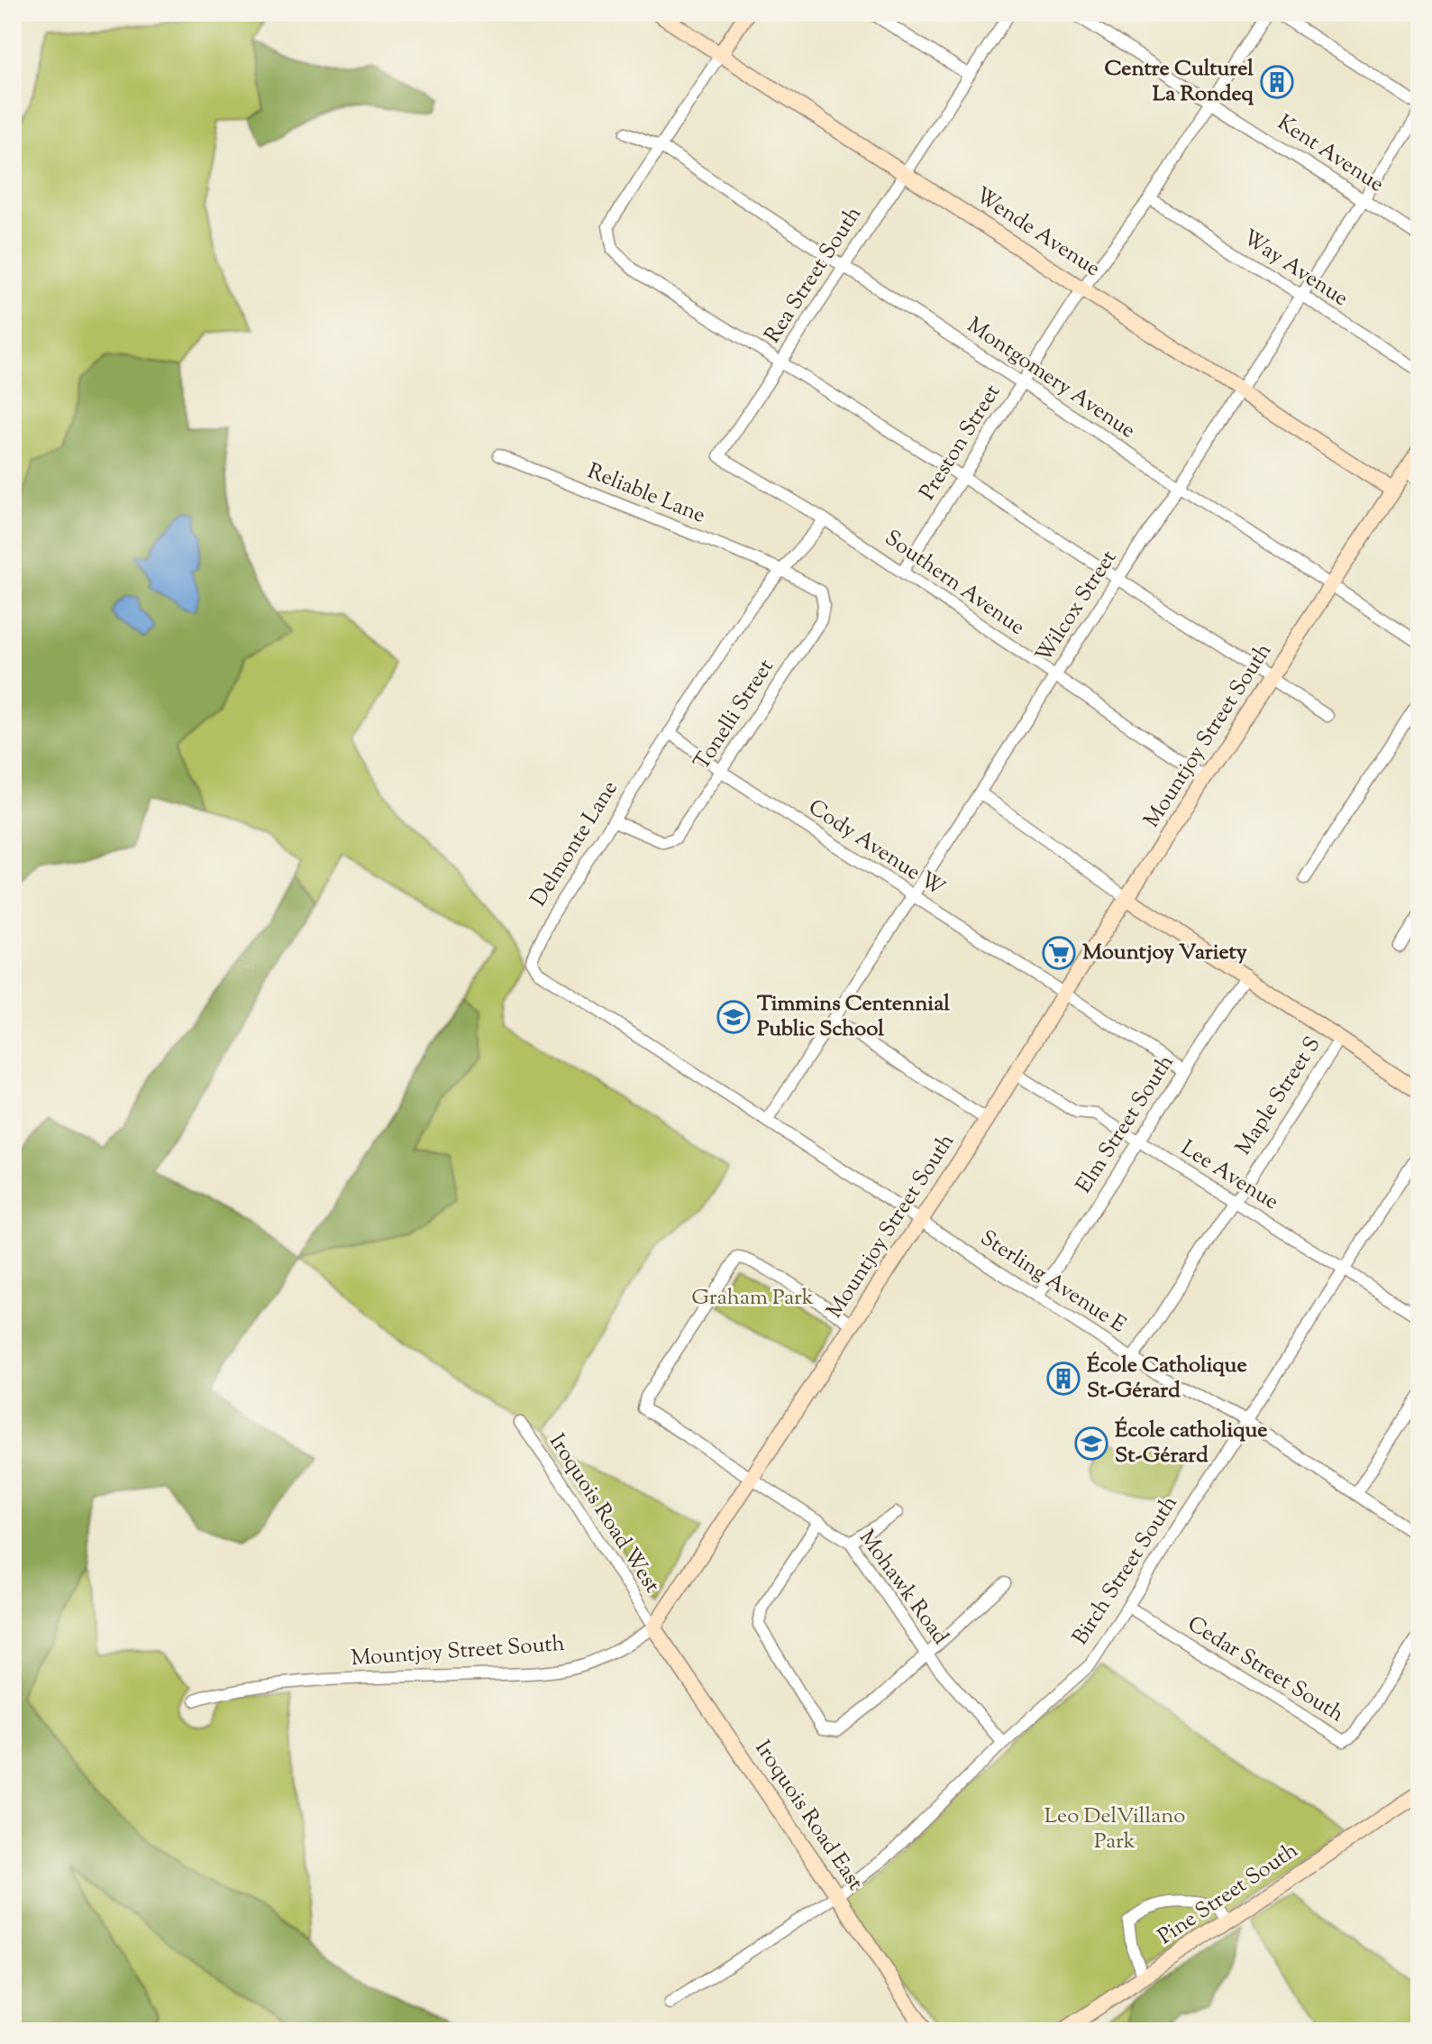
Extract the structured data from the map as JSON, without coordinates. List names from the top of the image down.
{
  "streets": {
    "street": [
      "Kent Avenue",
      "Wende Avenue",
      "Way Avenue",
      "Rea Street South",
      "Montgomery Avenue",
      "Preston Street",
      "Reliable Lane",
      "Southern Avenue",
      "Wilcox Street",
      "Tonelli Street",
      "Mountjoy Street South",
      "Delmonte Lane",
      "Cody Avenue W",
      "Maple Street S",
      "Elm Street South",
      "Lee Avenue",
      "Sterling Avenue E",
      "Iroquois Road West",
      "Birch Street South",
      "Mohawk Road",
      "Cedar Street South",
      "Iroquois Road East",
      "Pine Street South"
    ]
  },
  "crossings": [
    ["Kent Avenue", "Preston Street"],
    ["Kent Avenue", "Wilcox Street"],
    ["Wende Avenue", "Rea Street South"],
    ["Wende Avenue", "Preston Street"],
    ["Wende Avenue", "Wilcox Street"],
    ["Wende Avenue", "Mountjoy Street South"],
    ["Way Avenue", "Preston Street"],
    ["Way Avenue", "Wilcox Street"],
    ["Rea Street South", "Montgomery Avenue"],
    ["Rea Street South", "Southern Avenue"],
    ["Rea Street South", "Delmonte Lane"],
    ["Montgomery Avenue", "Preston Street"],
    ["Montgomery Avenue", "Wilcox Street"],
    ["Montgomery Avenue", "Mountjoy Street South"],
    ["Preston Street", "Southern Avenue"],
    ["Reliable Lane", "Tonelli Street"],
    ["Reliable Lane", "Delmonte Lane"],
    ["Southern Avenue", "Wilcox Street"],
    ["Southern Avenue", "Mountjoy Street South"],
    ["Southern Avenue", "Delmonte Lane"],
    ["Wilcox Street", "Delmonte Lane"],
    ["Wilcox Street", "Cody Avenue W"],
    ["Wilcox Street", "Sterling Avenue E"],
    ["Tonelli Street", "Delmonte Lane"],
    ["Tonelli Street", "Cody Avenue W"],
    ["Mountjoy Street South", "Cody Avenue W"],
    ["Mountjoy Street South", "Lee Avenue"],
    ["Mountjoy Street South", "Sterling Avenue E"],
    ["Mountjoy Street South", "Iroquois Road West"],
    ["Mountjoy Street South", "Mohawk Road"],
    ["Mountjoy Street South", "Iroquois Road East"],
    ["Delmonte Lane", "Cody Avenue W"],
    ["Delmonte Lane", "Sterling Avenue E"],
    ["Cody Avenue W", "Elm Street South"],
    ["Maple Street S", "Lee Avenue"],
    ["Maple Street S", "Sterling Avenue E"],
    ["Elm Street South", "Lee Avenue"],
    ["Elm Street South", "Sterling Avenue E"],
    ["Lee Avenue", "Birch Street South"],
    ["Sterling Avenue E", "Birch Street South"],
    ["Iroquois Road West", "Iroquois Road East"],
    ["Birch Street South", "Mohawk Road"],
    ["Birch Street South", "Cedar Street South"],
    ["Birch Street South", "Iroquois Road East"]
  ],
  "parks": ["Graham Park", "Leo DelVillano Park"],
  "places": {
    "building": ["Centre Culturel La Rondeq", "École Catholique St-Gérard"],
    "supermarket": ["Mountjoy Variety"],
    "school or university": ["Timmins Centennial Public School", "École catholique St-Gérard"]
  }
}
